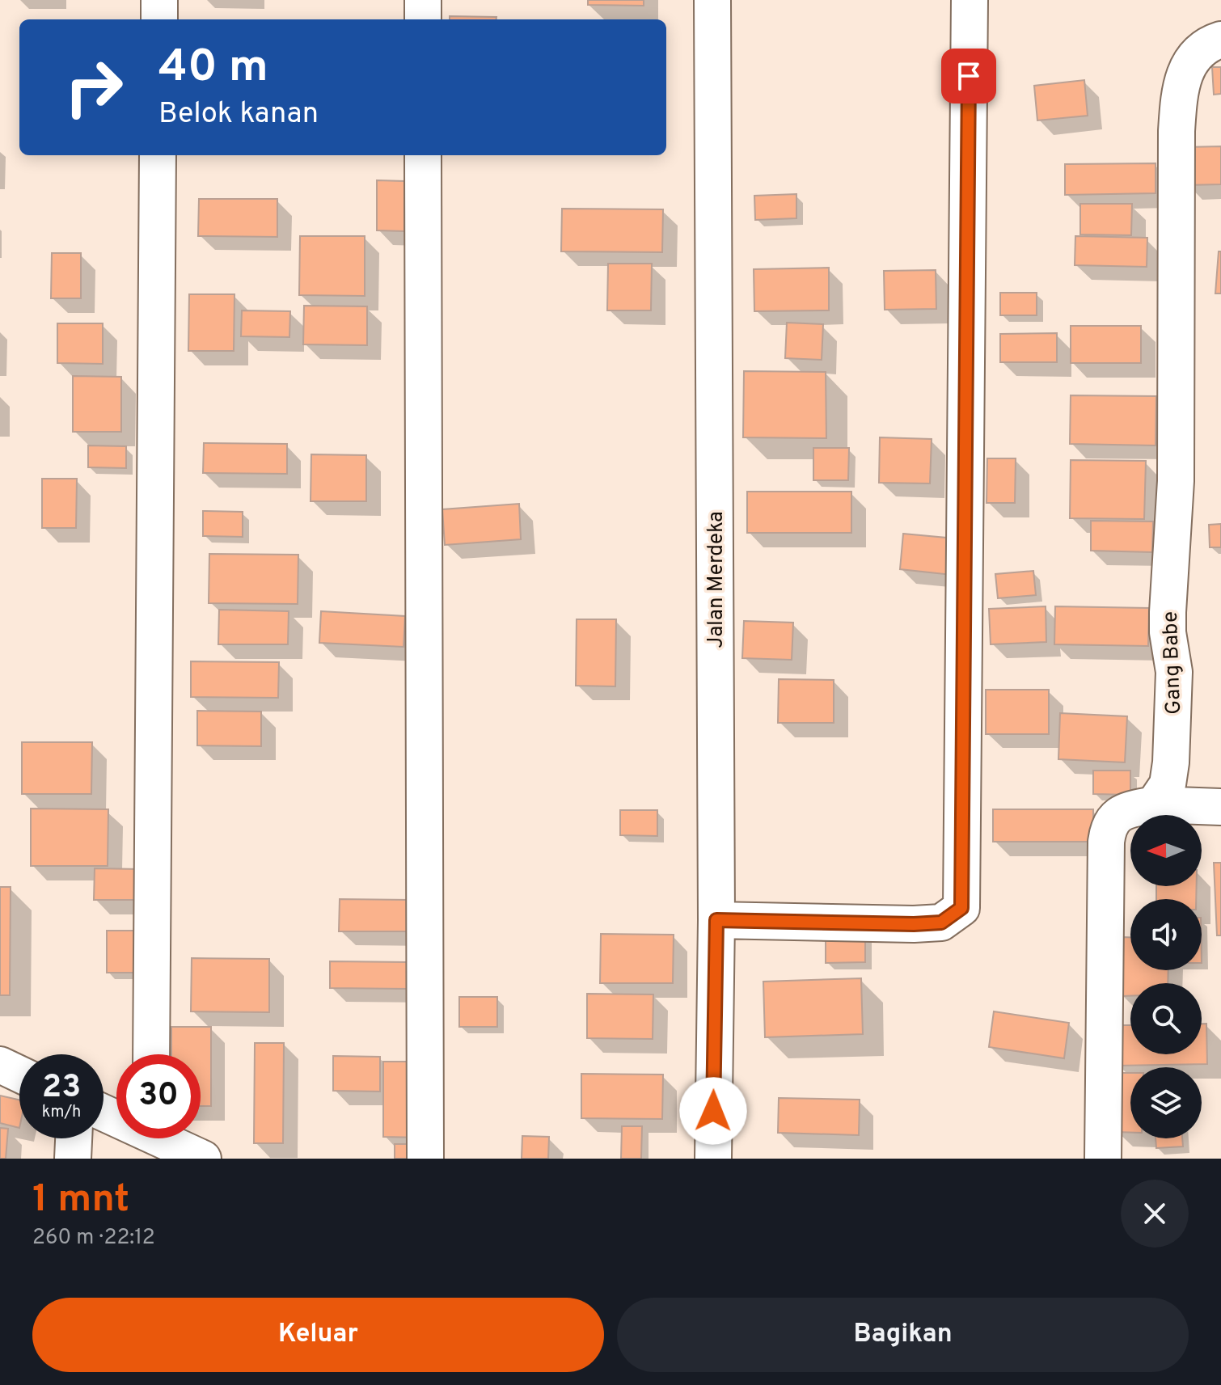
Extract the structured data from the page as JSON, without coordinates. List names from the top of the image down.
{
  "streets": {
    "street": ["Jalan Merdeka", "Gang Babe"]
  },
  "north": "left",
  "page": {
    "turn": ["40 m", "Belok kanan"],
    "speed": "23 km/h",
    "limit": "30",
    "heading": ["1 mnt", "260 m · 22:12"],
    "buttons": ["Keluar", "Bagikan"]
  }
}
